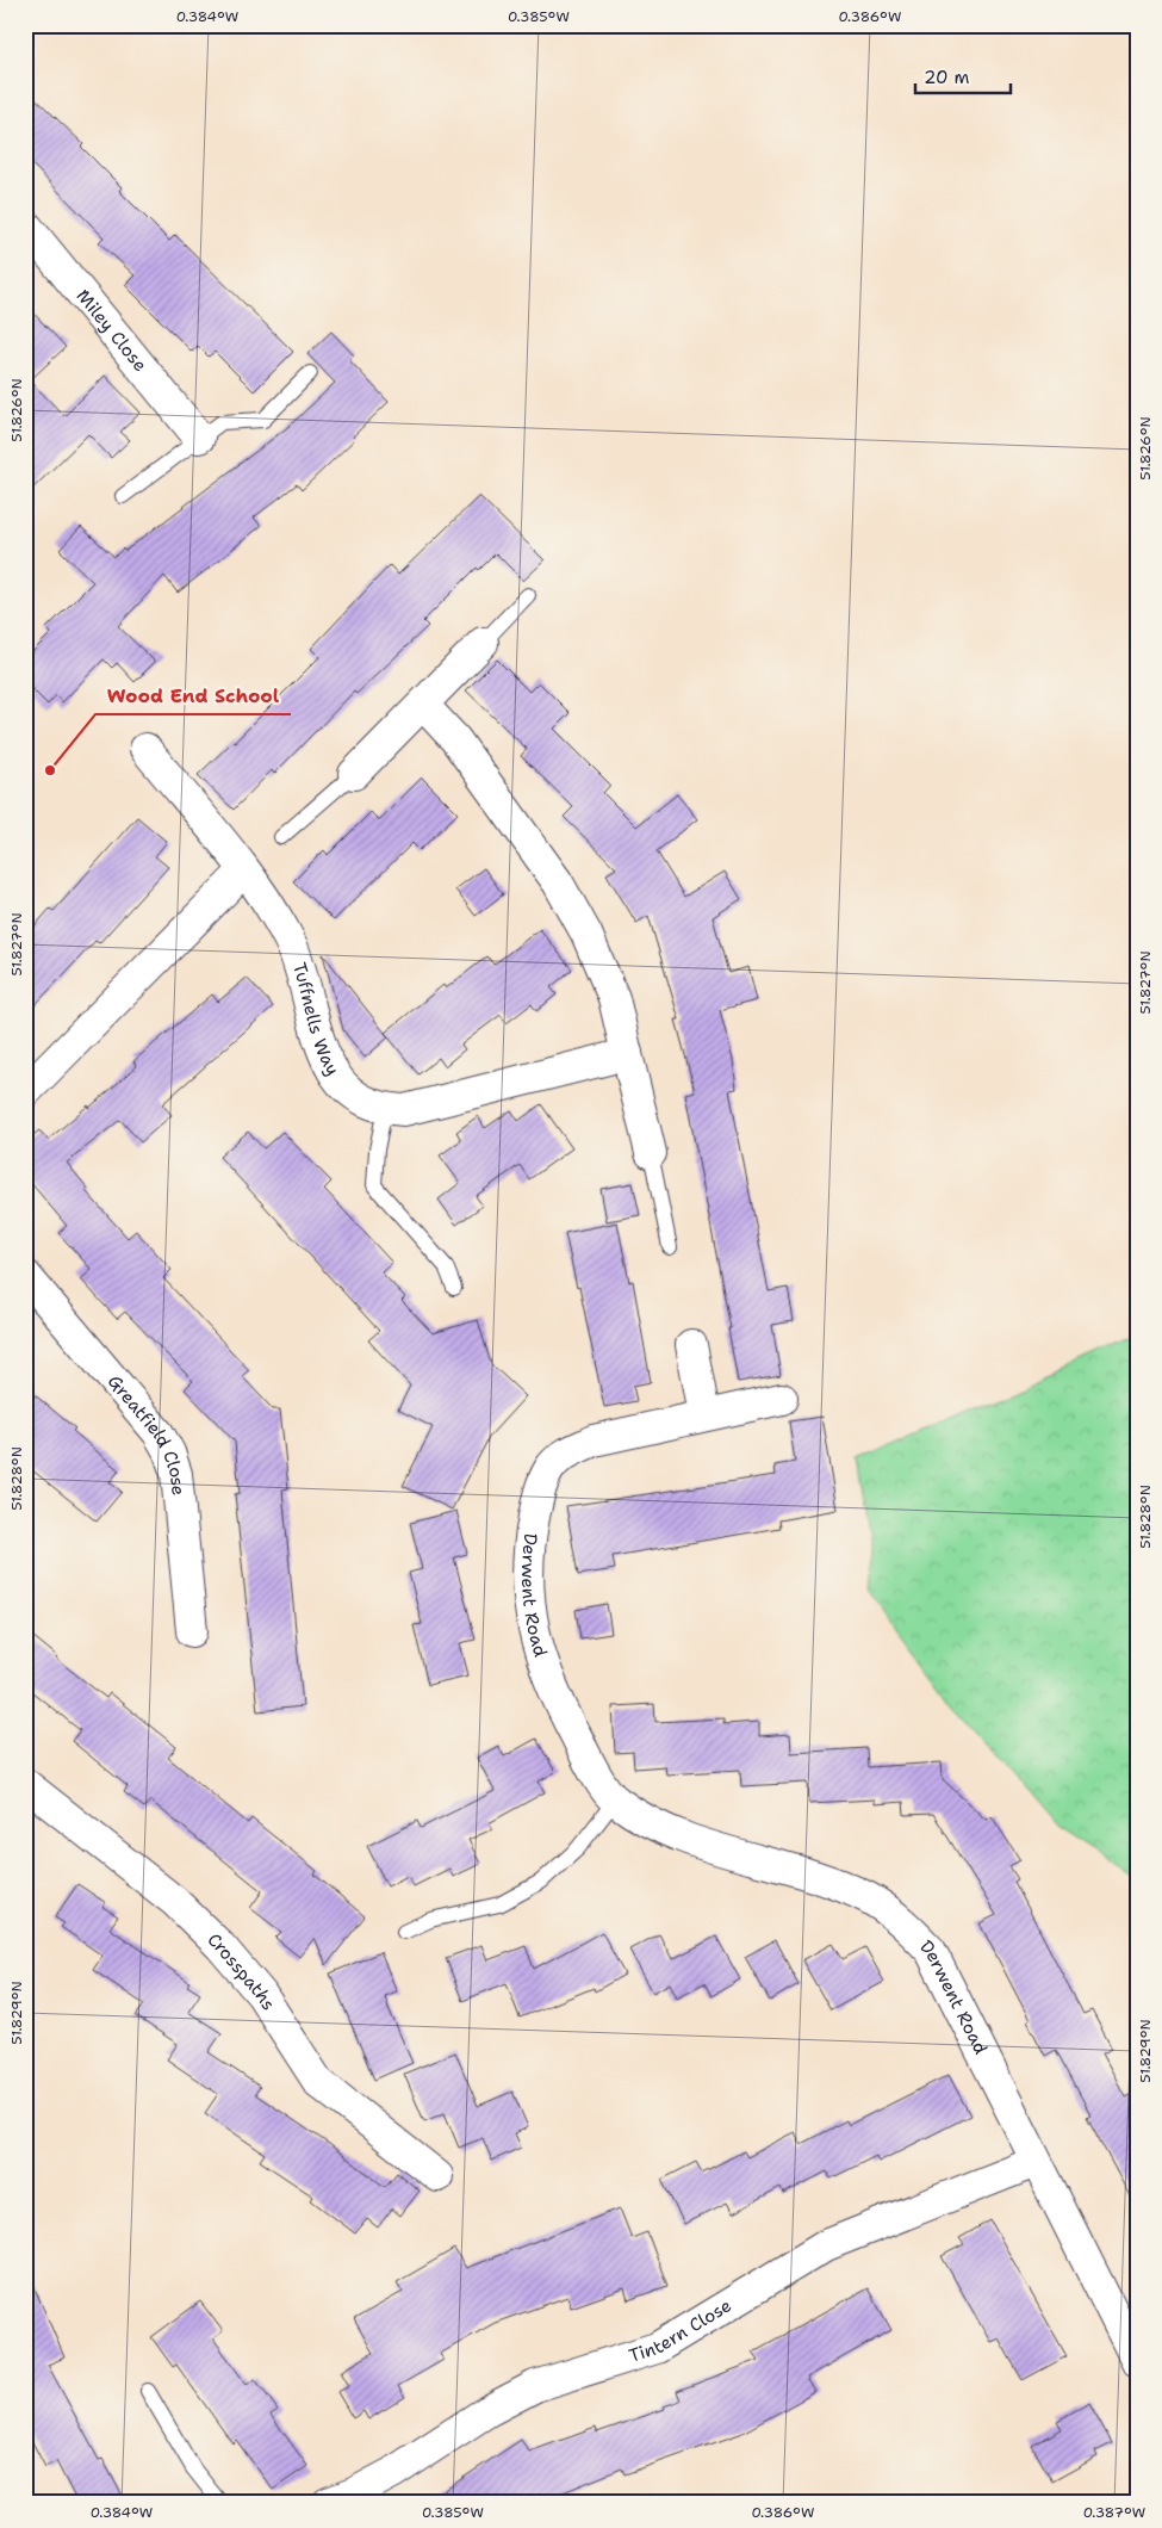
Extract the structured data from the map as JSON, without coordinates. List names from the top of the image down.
{
  "streets": {
    "street": [
      "Miley Close",
      "Tuffnells Way",
      "Greatfield Close",
      "Derwent Road",
      "Crosspaths",
      "Tintern Close"
    ]
  },
  "crossings": [
    ["Derwent Road", "Tintern Close"]
  ],
  "places": ["Wood End School"],
  "scale_bar": "20 m",
  "coordinates": [
    "0.384°W",
    "0.385°W",
    "0.386°W",
    "51.826°N",
    "51.827°N",
    "51.828°N",
    "51.829°N",
    "0.387°W"
  ]
}
